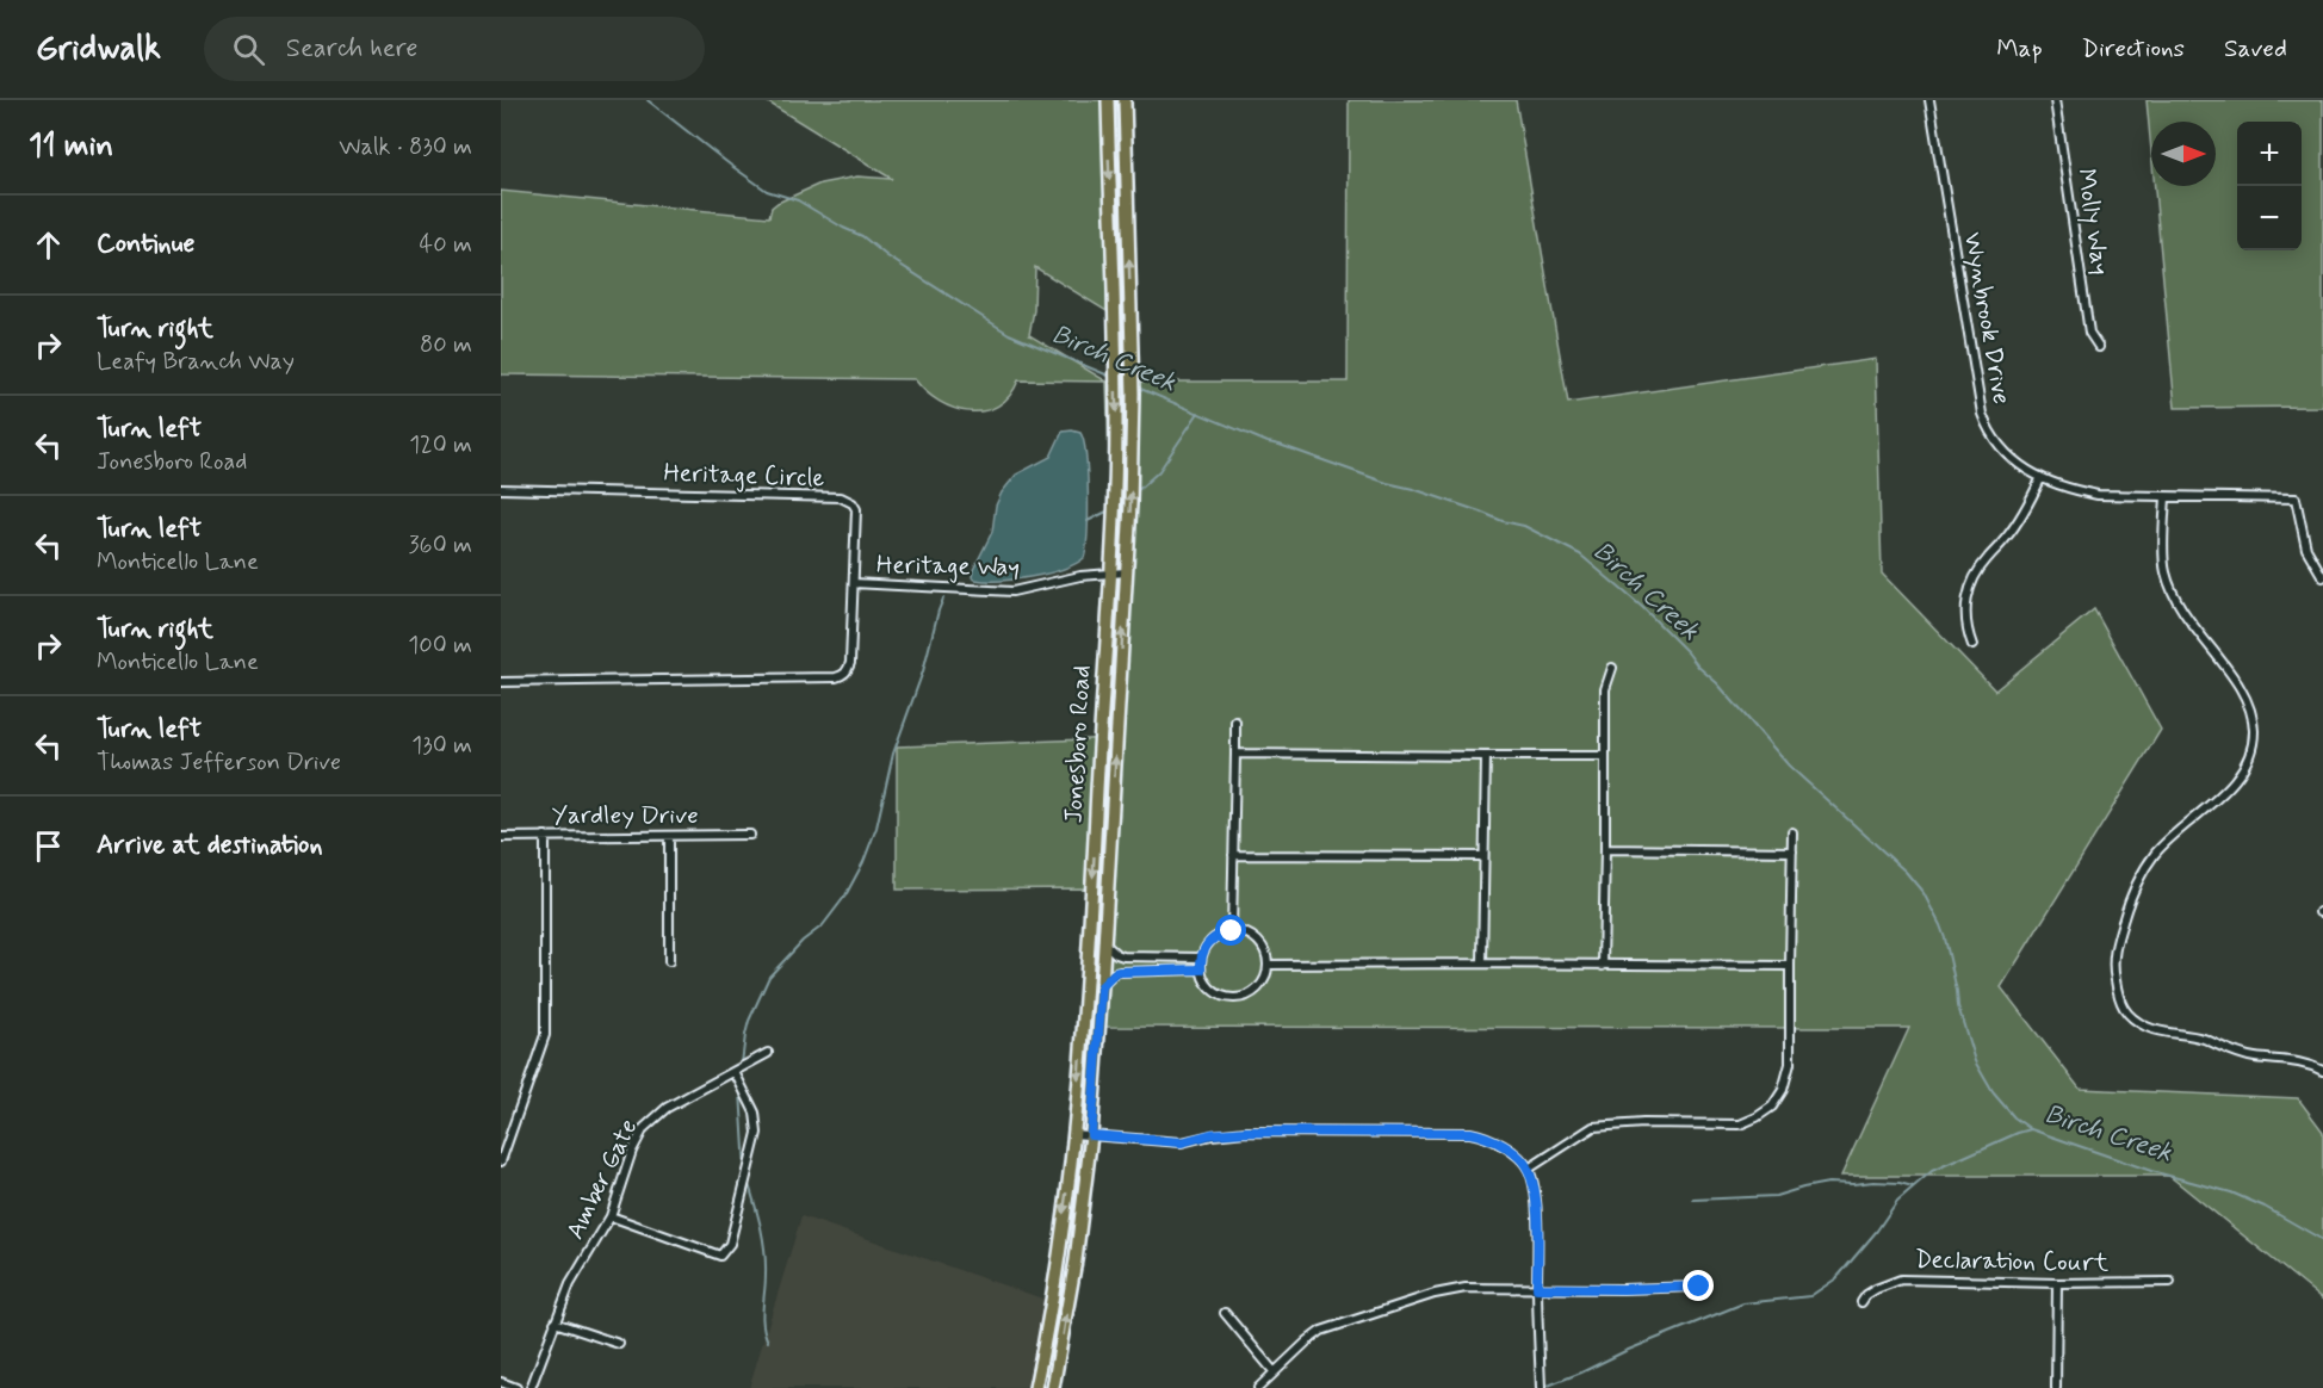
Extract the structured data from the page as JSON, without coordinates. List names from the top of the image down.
{
  "streets": {
    "main road": ["Jonesboro Road"],
    "street": [
      "Molly Way",
      "Wynbrook Drive",
      "Heritage Circle",
      "Heritage Way",
      "Yardley Drive",
      "Amber Gate",
      "Declaration Court"
    ]
  },
  "crossings": [
    ["Heritage Circle", "Heritage Way"],
    ["Heritage Way", "Jonesboro Road"]
  ],
  "water": ["Birch Creek"],
  "north": "right",
  "page": {
    "header": "Gridwalk",
    "search": "Search here",
    "nav": ["Map", "Directions", "Saved"],
    "heading": ["11 min", "Walk · 830 m"],
    "map_buttons": ["+", "−"],
    "list": [
      ["Continue", "40 m"],
      ["Turn right", "Leafy Branch Way", "80 m"],
      ["Turn left", "Jonesboro Road", "120 m"],
      ["Turn left", "Monticello Lane", "360 m"],
      ["Turn right", "Monticello Lane", "100 m"],
      ["Turn left", "Thomas Jefferson Drive", "130 m"],
      "Arrive at destination"
    ]
  }
}
